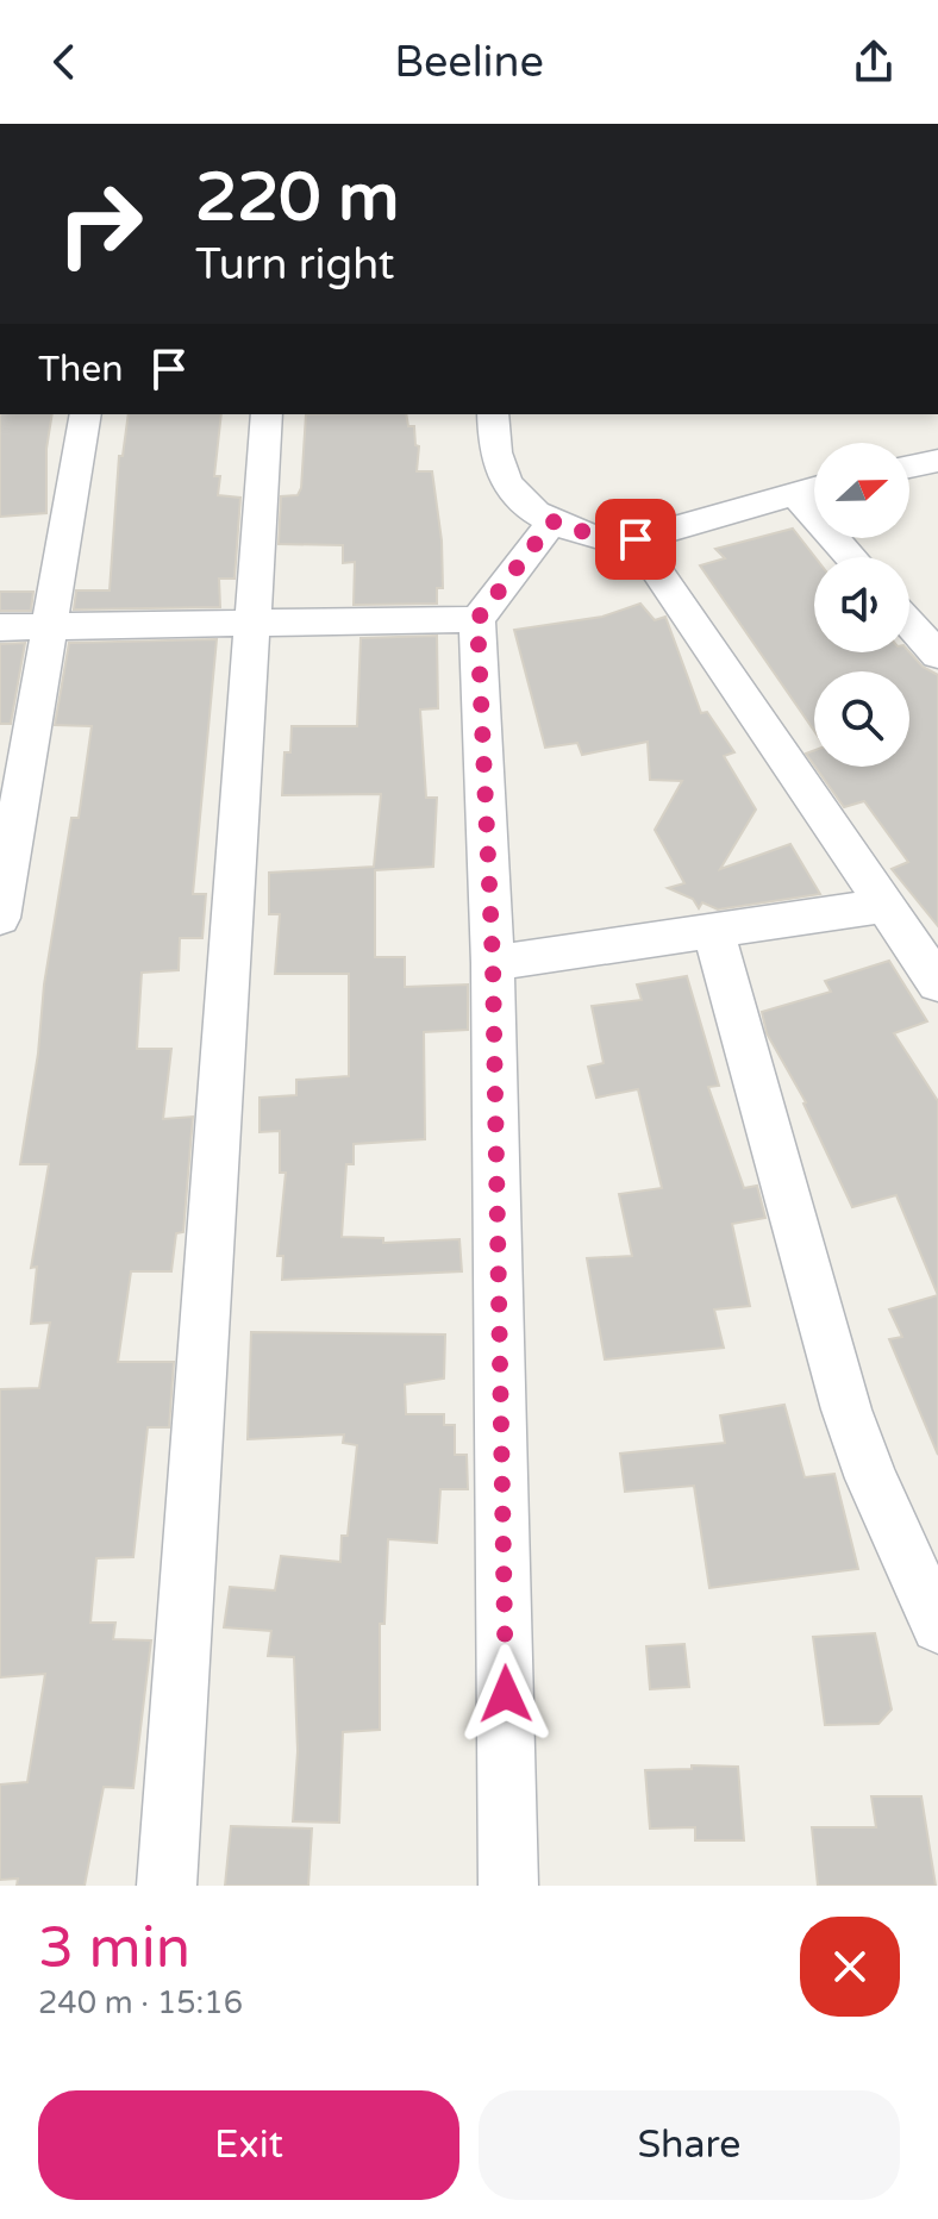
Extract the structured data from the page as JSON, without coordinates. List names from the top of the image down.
{
  "north": "right",
  "page": {
    "header": "Beeline",
    "turn": ["220 m", "Turn right"],
    "then": "Then",
    "heading": ["3 min", "240 m · 15:16"],
    "buttons": ["Exit", "Share"]
  }
}
